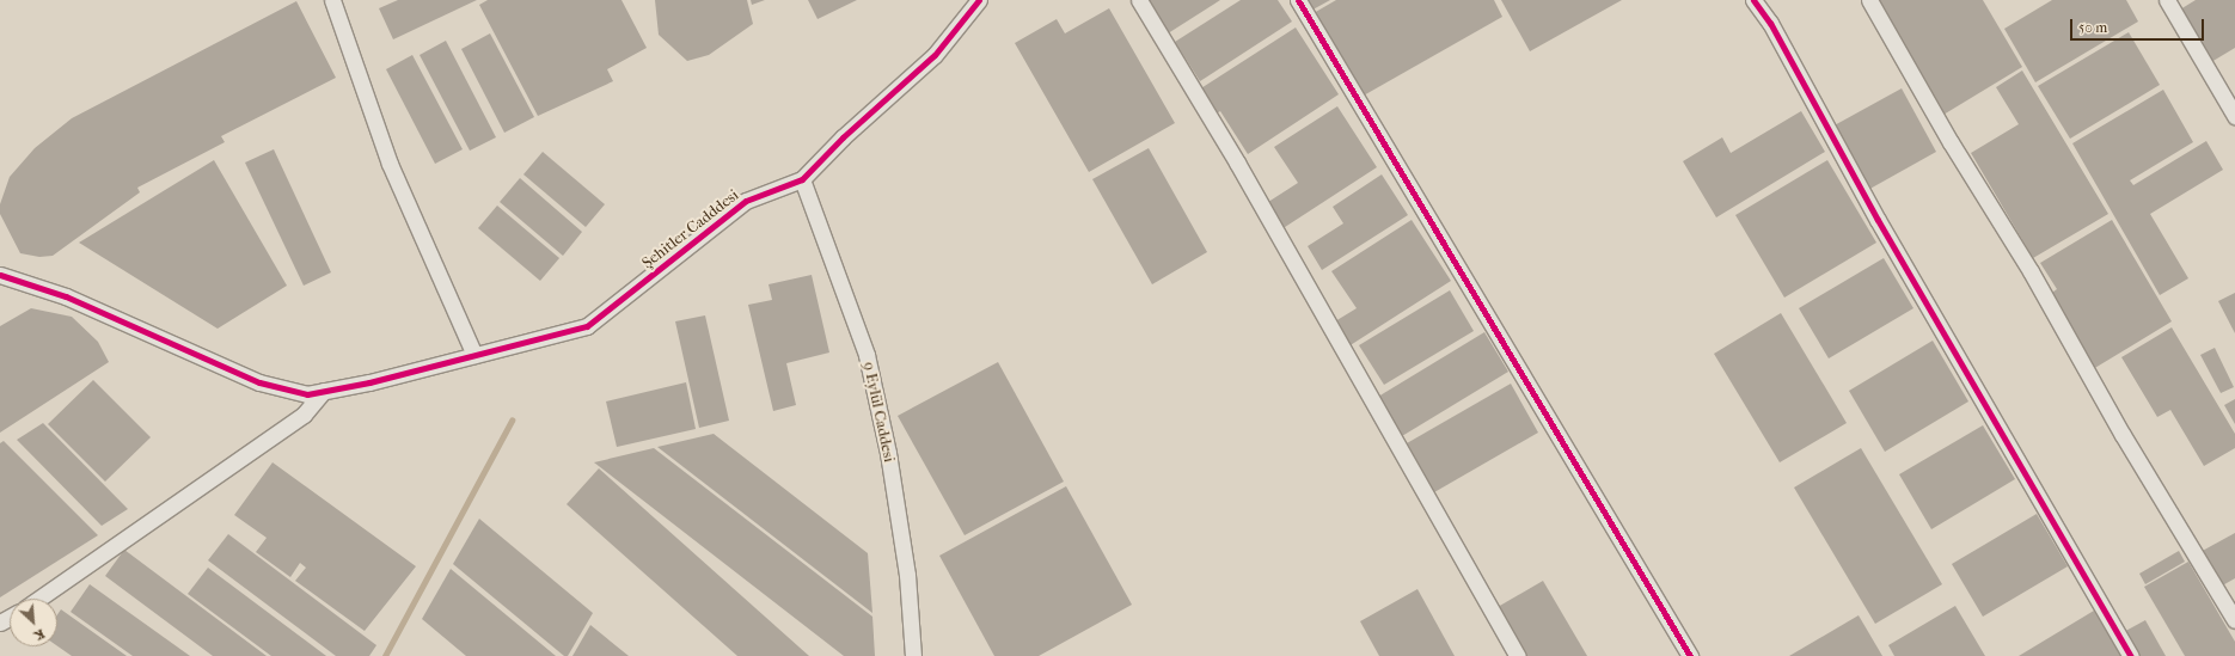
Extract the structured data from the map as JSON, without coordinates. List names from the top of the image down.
{
  "streets": {
    "street": ["Şehitler Cadddesi", "9 Eylül Caddesi"]
  },
  "crossings": [
    ["Şehitler Cadddesi", "9 Eylül Caddesi"]
  ],
  "scale_bar": "50 m",
  "north": "bottom right"
}
